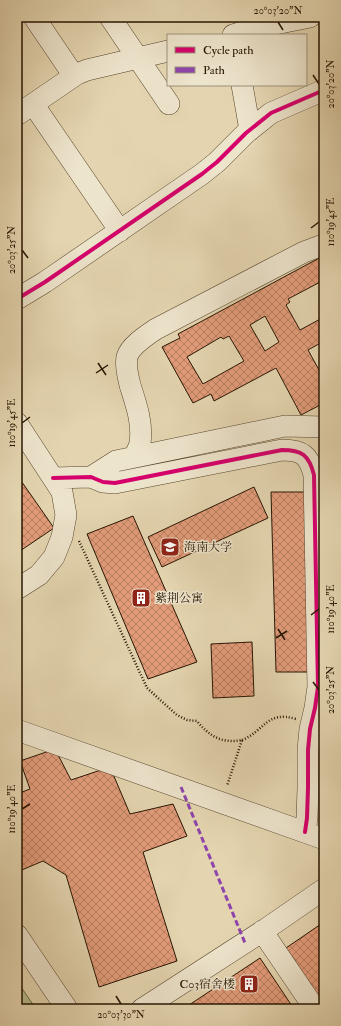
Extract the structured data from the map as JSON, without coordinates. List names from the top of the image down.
{
  "places": {
    "school or university": ["海南大学"],
    "building": ["紫荆公寓", "C03宿舍楼"]
  },
  "legend": ["Cycle path", "Path"],
  "coordinates": [
    "20°03'20\"N",
    "110°19'45\"E",
    "20°03'25\"N",
    "110°19'40\"E",
    "20°03'30\"N"
  ]
}
